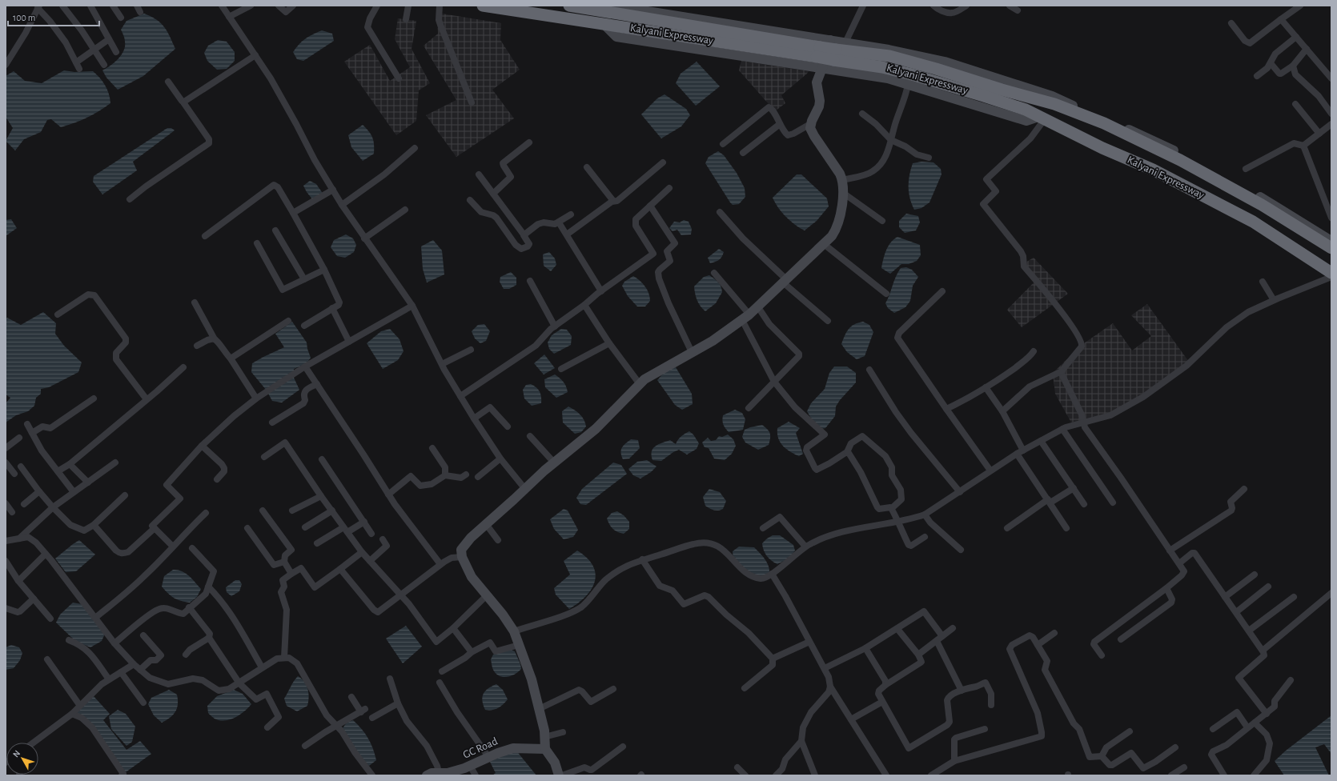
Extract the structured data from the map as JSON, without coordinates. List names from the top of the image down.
{
  "streets": {
    "highway": ["Kalyani Expressway"],
    "street": ["GC Road"]
  },
  "scale_bar": "100 m",
  "north": "top left"
}
